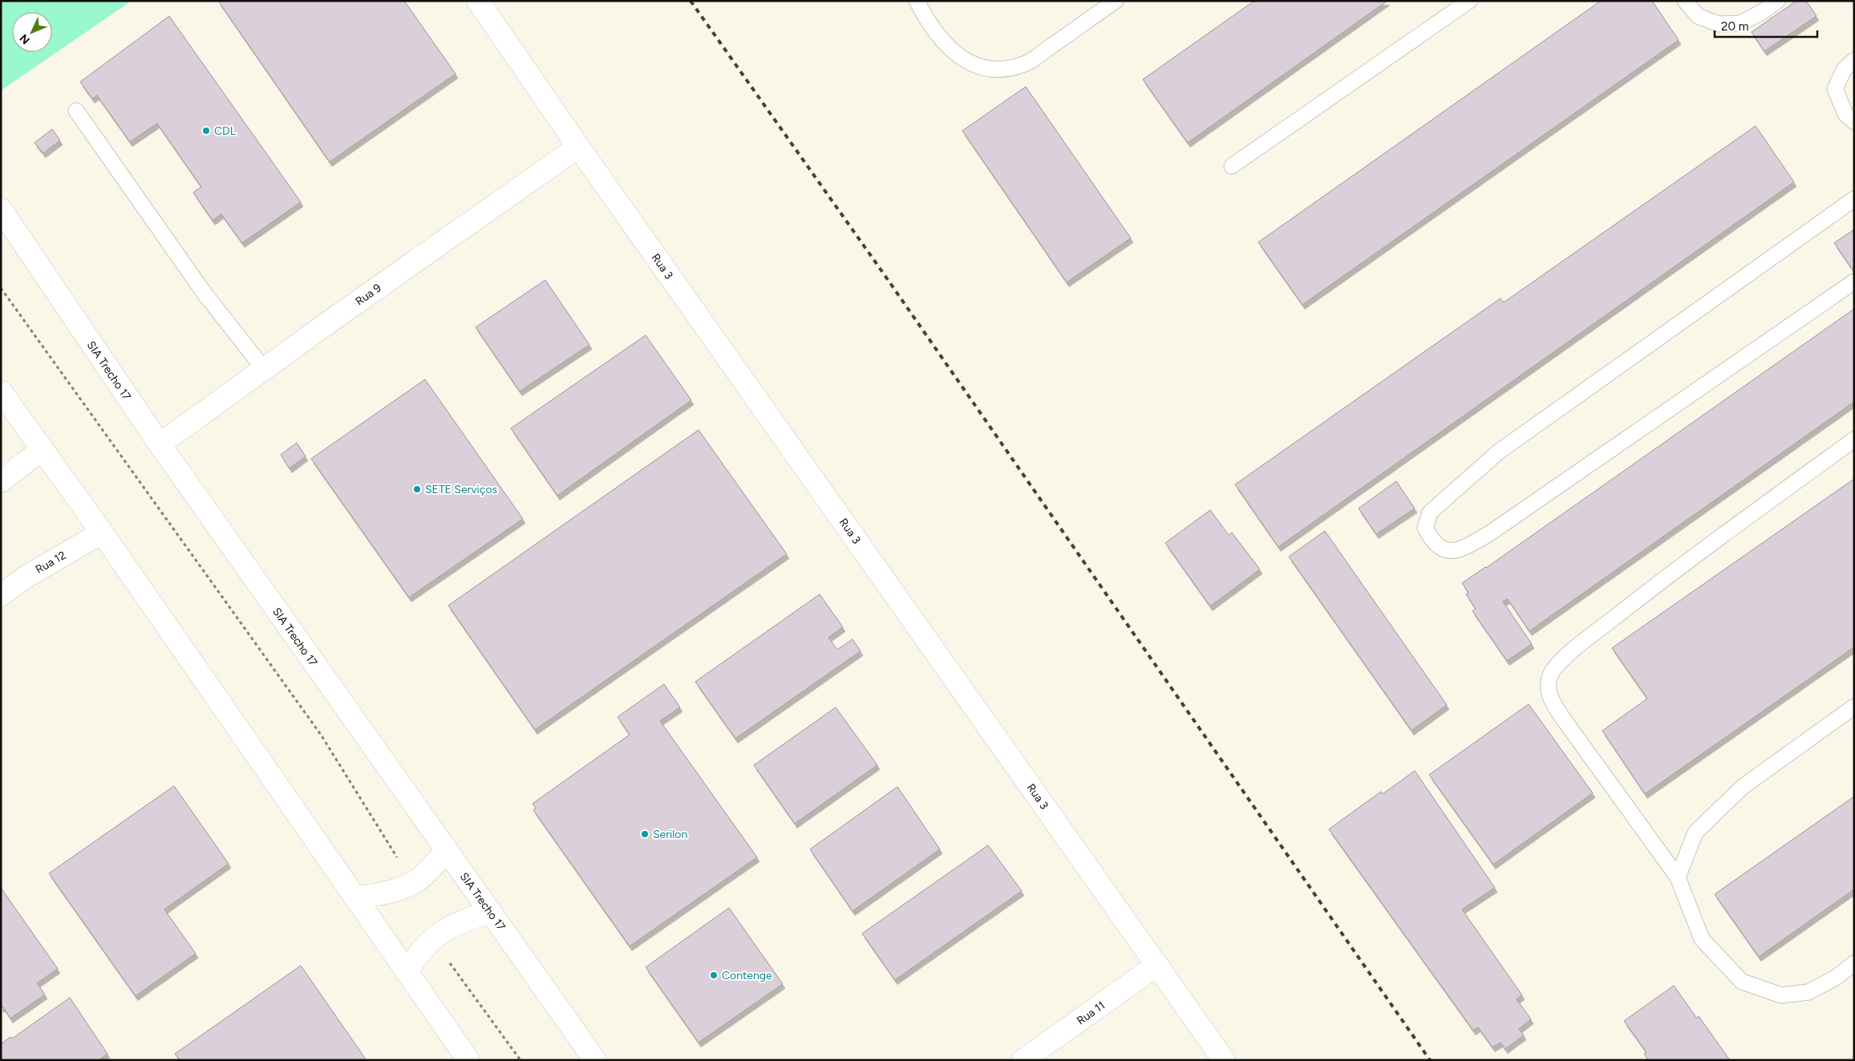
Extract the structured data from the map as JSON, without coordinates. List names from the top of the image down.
{
  "streets": {
    "street": [
      "Rua 3",
      "Rua 9",
      "SIA Trecho 17",
      "Rua 12",
      "Rua 11"
    ]
  },
  "crossings": [
    ["Rua 3", "Rua 9"],
    ["Rua 3", "Rua 11"],
    ["Rua 9", "SIA Trecho 17"]
  ],
  "places": [
    "CDL",
    "SETE Serviços",
    "Serilon",
    "Contenge"
  ],
  "scale_bar": "20 m",
  "north": "bottom left"
}
